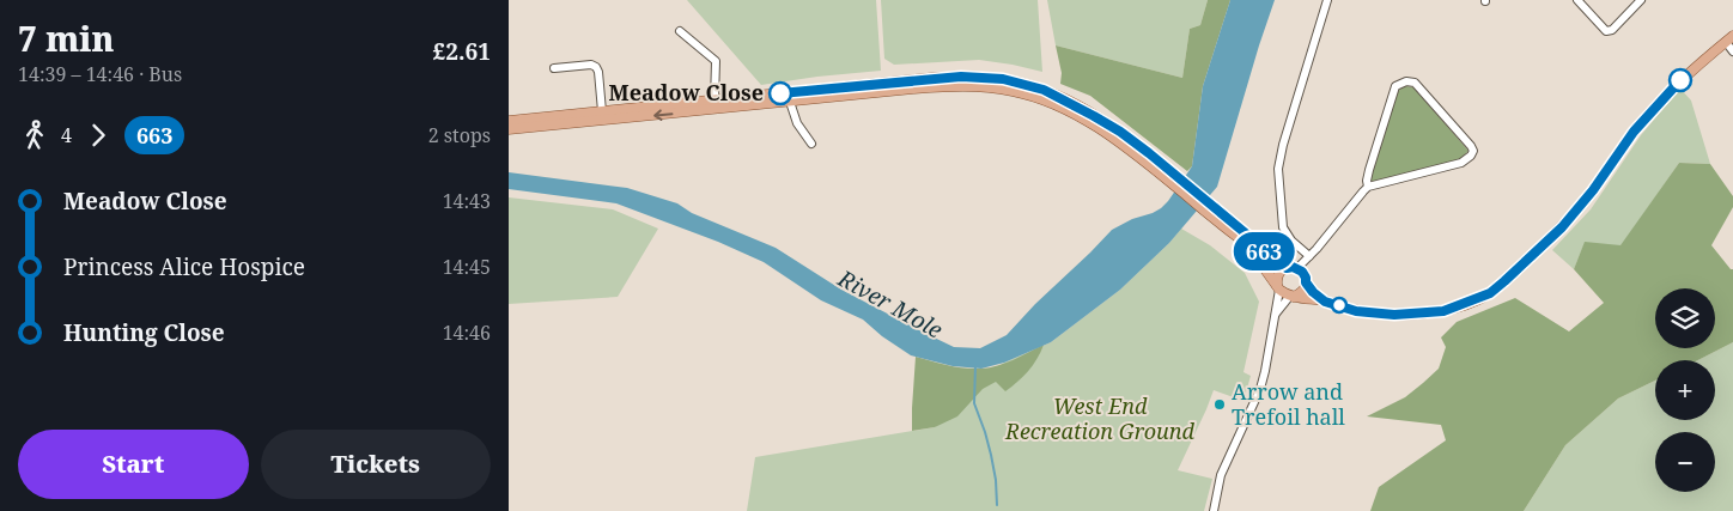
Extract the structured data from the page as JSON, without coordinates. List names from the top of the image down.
{
  "water": ["River Mole"],
  "parks": ["West End Recreation Ground"],
  "places": ["Meadow Close", "Arrow and Trefoil hall"],
  "lines": ["bus line 663"],
  "page": {
    "heading": ["7 min", "14:39 – 14:46 · Bus", "£2.61"],
    "on_map": "663",
    "legs": ["4", "663", "2 stops"],
    "list": [
      {
        "name": "Meadow Close",
        "value": "14:43"
      },
      {
        "name": "Princess Alice Hospice",
        "value": "14:45"
      },
      {
        "name": "Hunting Close",
        "value": "14:46"
      }
    ],
    "map_buttons": ["+", "−"],
    "buttons": ["Start", "Tickets"]
  }
}
